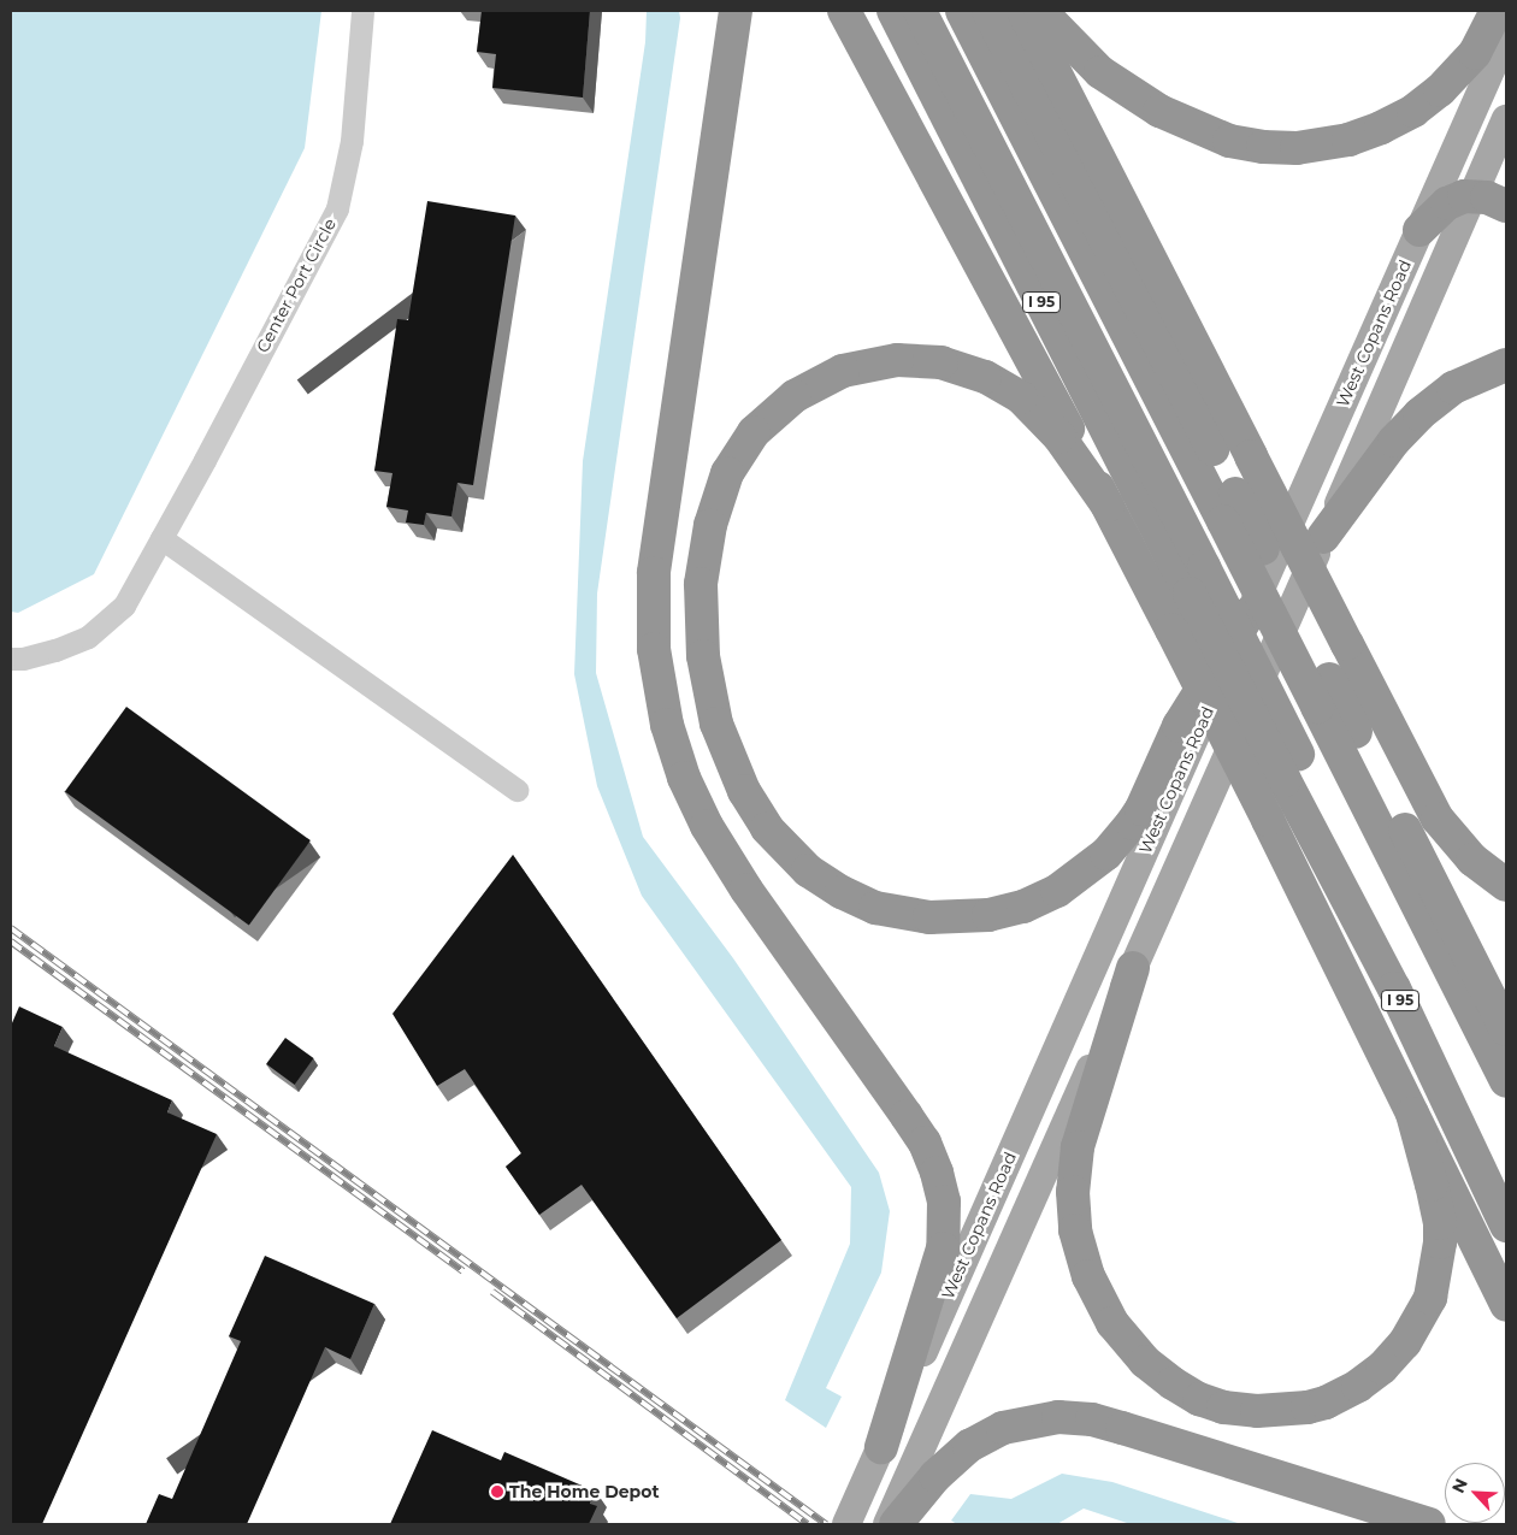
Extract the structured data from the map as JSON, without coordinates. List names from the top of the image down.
{
  "streets": {
    "highway": ["I 95"],
    "main road": ["West Copans Road"],
    "street": ["Center Port Circle"]
  },
  "places": ["The Home Depot"],
  "north": "top left"
}
